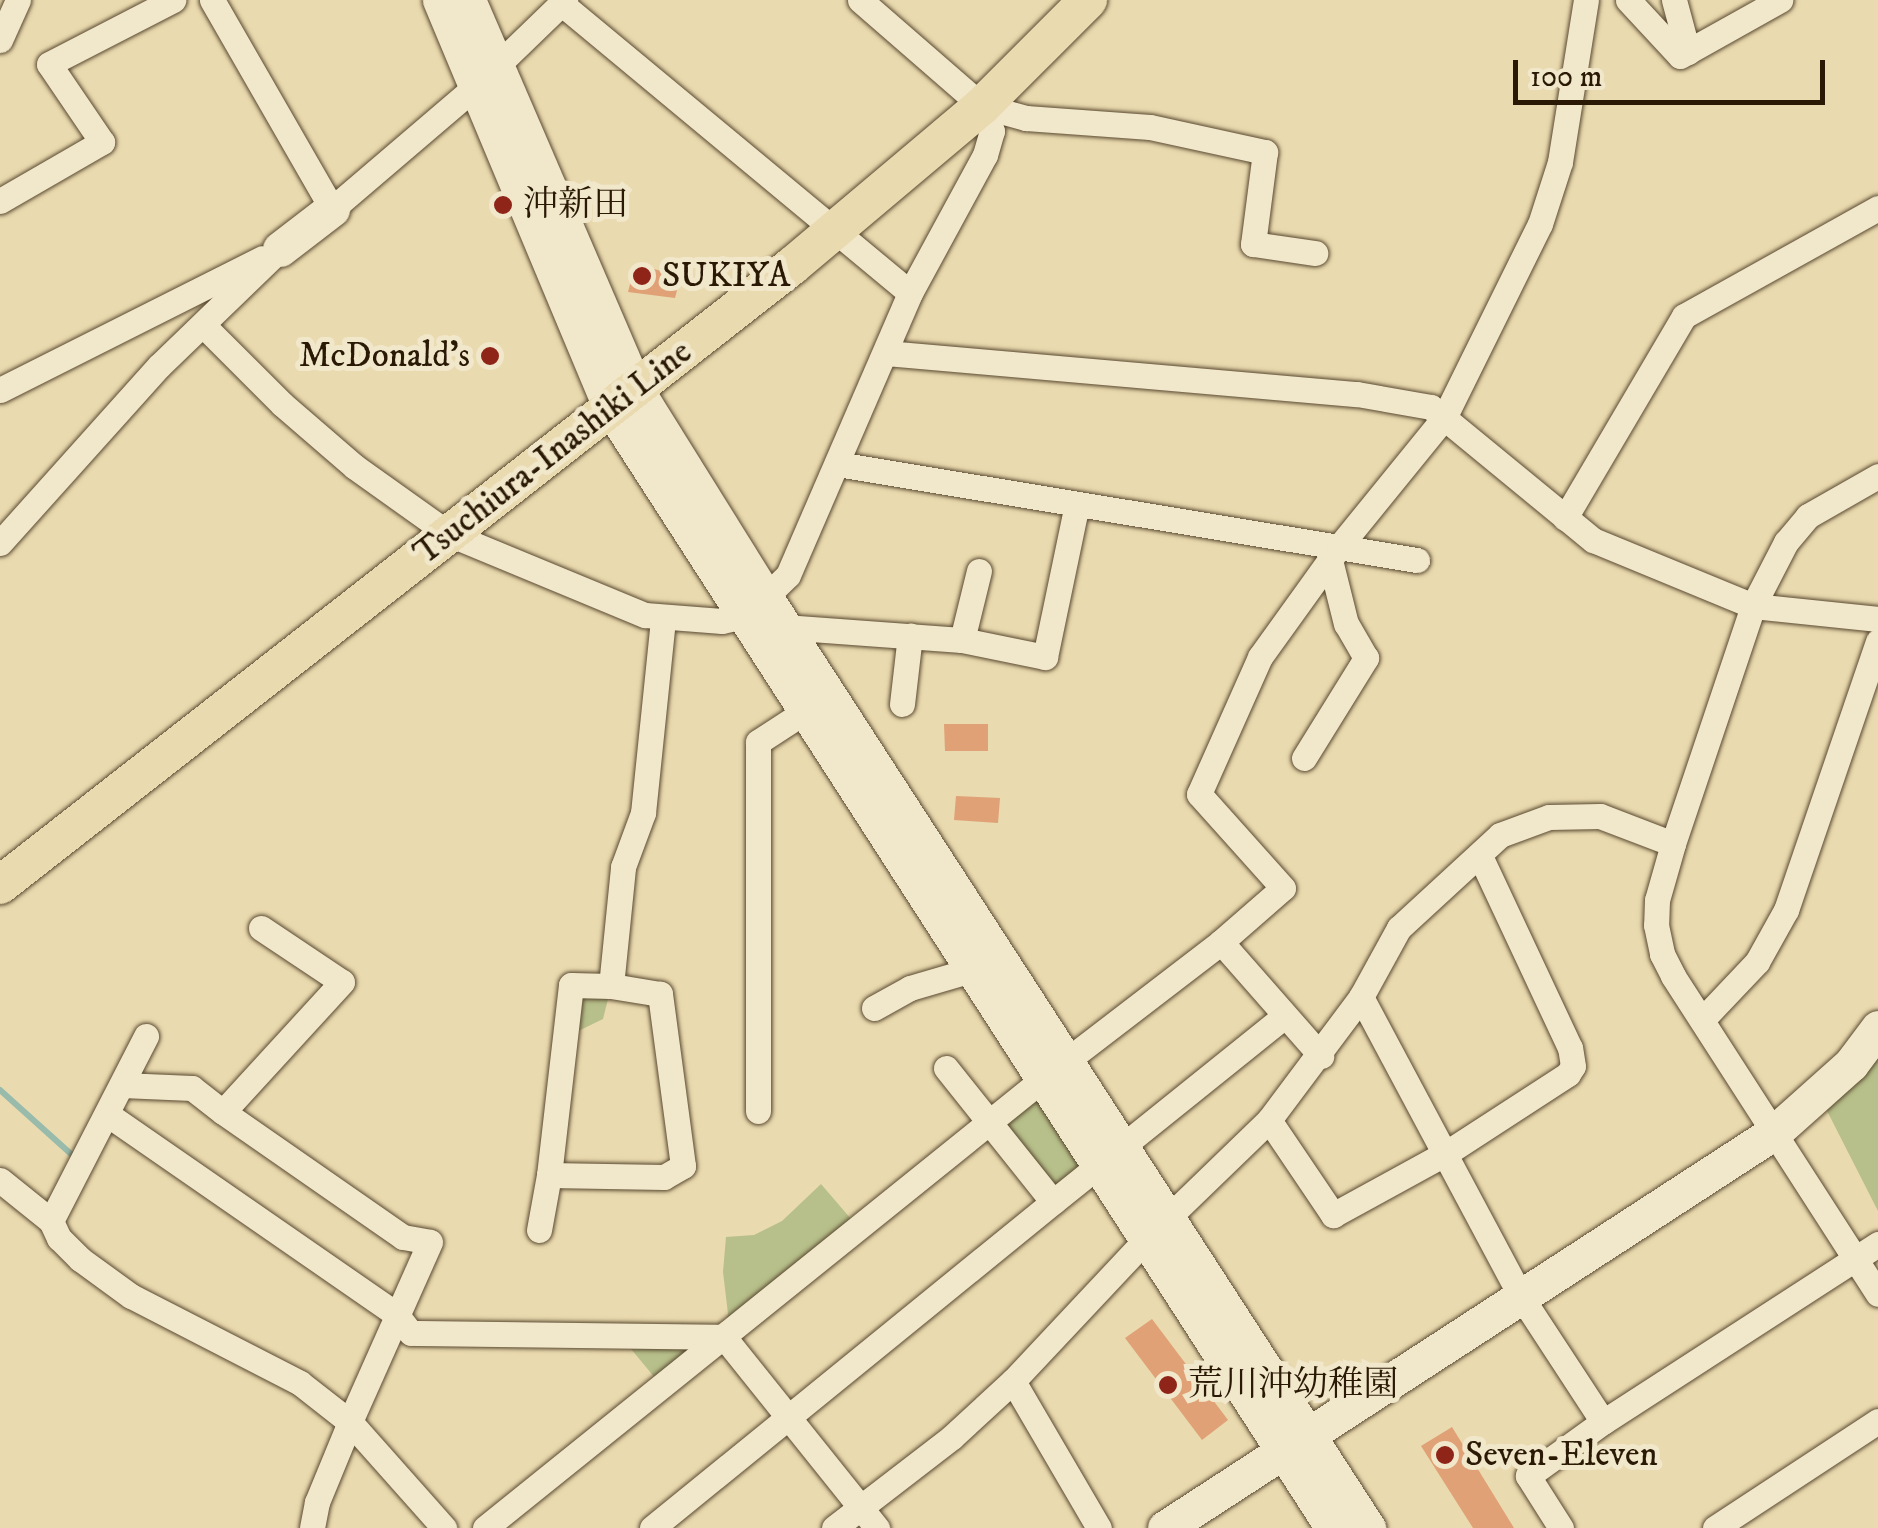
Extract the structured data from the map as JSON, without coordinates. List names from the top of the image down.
{
  "streets": {
    "main road": ["Tsuchiura-Inashiki Line"]
  },
  "places": [
    "沖新田",
    "SUKIYA",
    "McDonald's",
    "荒川沖幼稚園",
    "Seven-Eleven"
  ],
  "scale_bar": "100 m"
}
